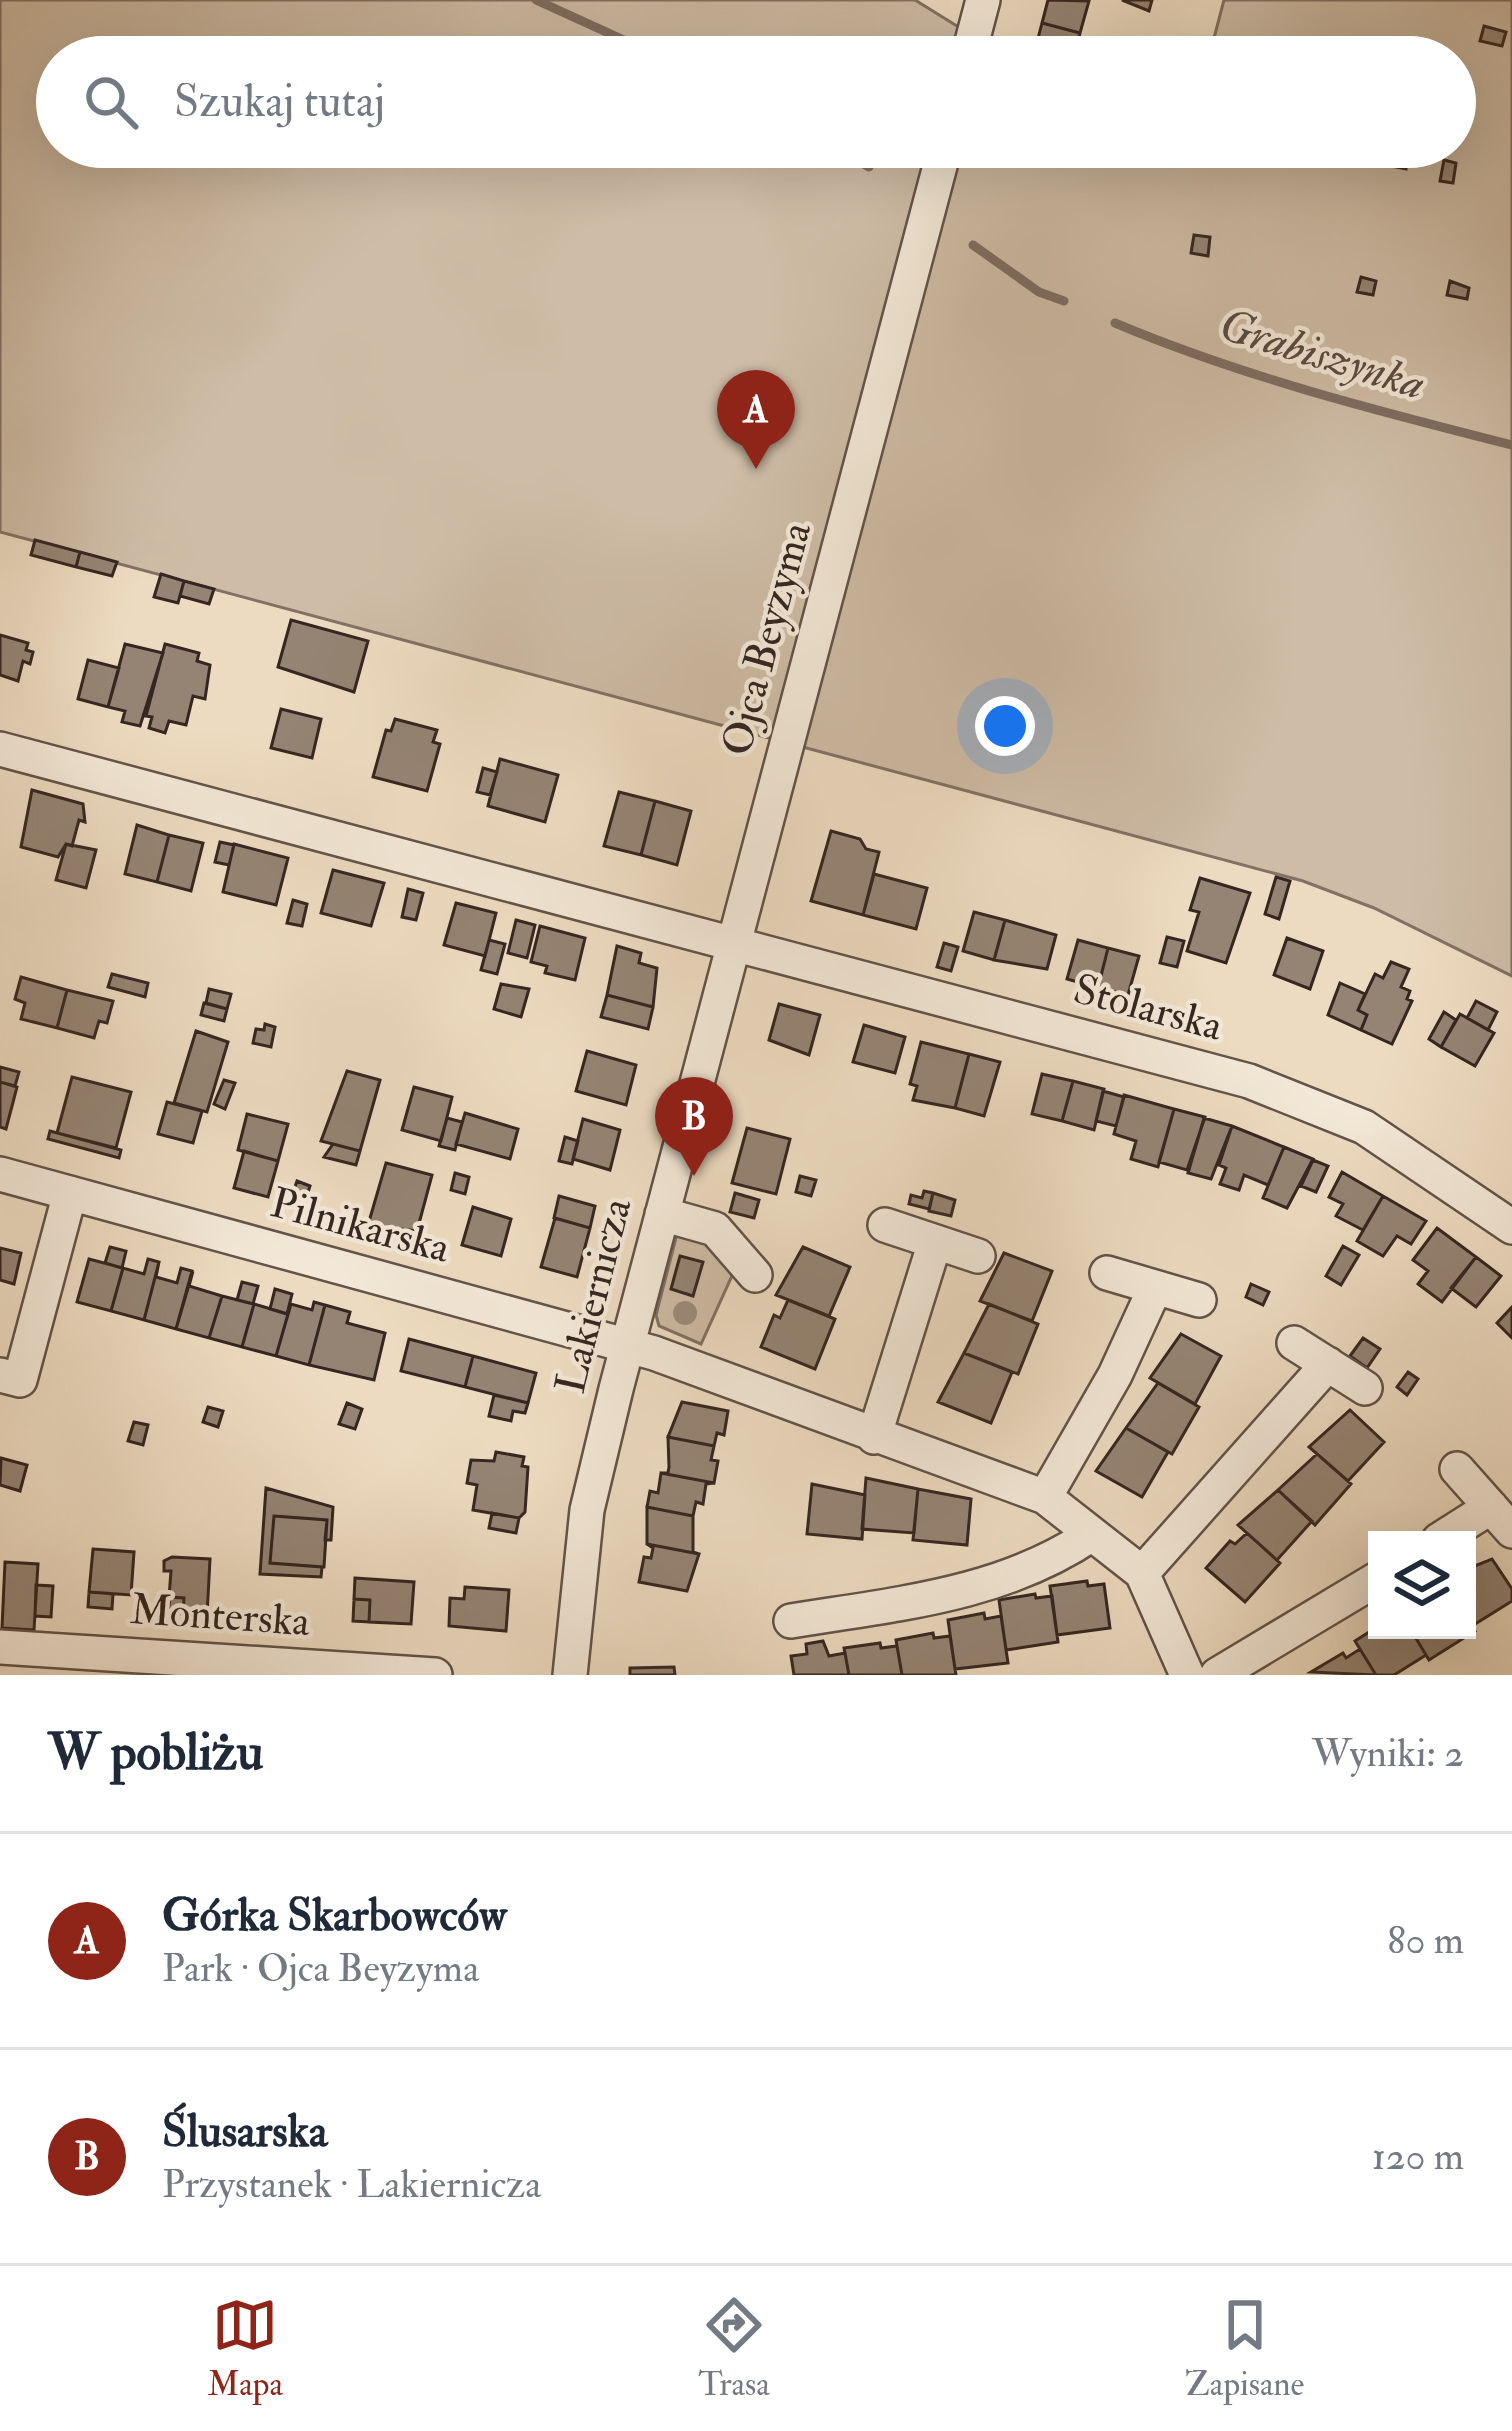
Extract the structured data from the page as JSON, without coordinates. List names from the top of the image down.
{
  "streets": {
    "street": [
      "Ojca Beyzyma",
      "Stolarska",
      "Pilnikarska",
      "Lakiernicza",
      "Monterska"
    ]
  },
  "crossings": [
    ["Ojca Beyzyma", "Stolarska"],
    ["Ojca Beyzyma", "Lakiernicza"],
    ["Stolarska", "Lakiernicza"],
    ["Pilnikarska", "Lakiernicza"]
  ],
  "water": ["Grabiszynka"],
  "page": {
    "search": "Szukaj tutaj",
    "pins": ["A", "B"],
    "heading": ["W pobliżu", "Wyniki: 2"],
    "list": [
      {
        "mark": "A",
        "name": "Górka Skarbowców",
        "note": "Park · Ojca Beyzyma",
        "value": "80 m"
      },
      {
        "mark": "B",
        "name": "Ślusarska",
        "note": "Przystanek · Lakiernicza",
        "value": "120 m"
      }
    ],
    "nav": ["Mapa", "Trasa", "Zapisane"]
  }
}
